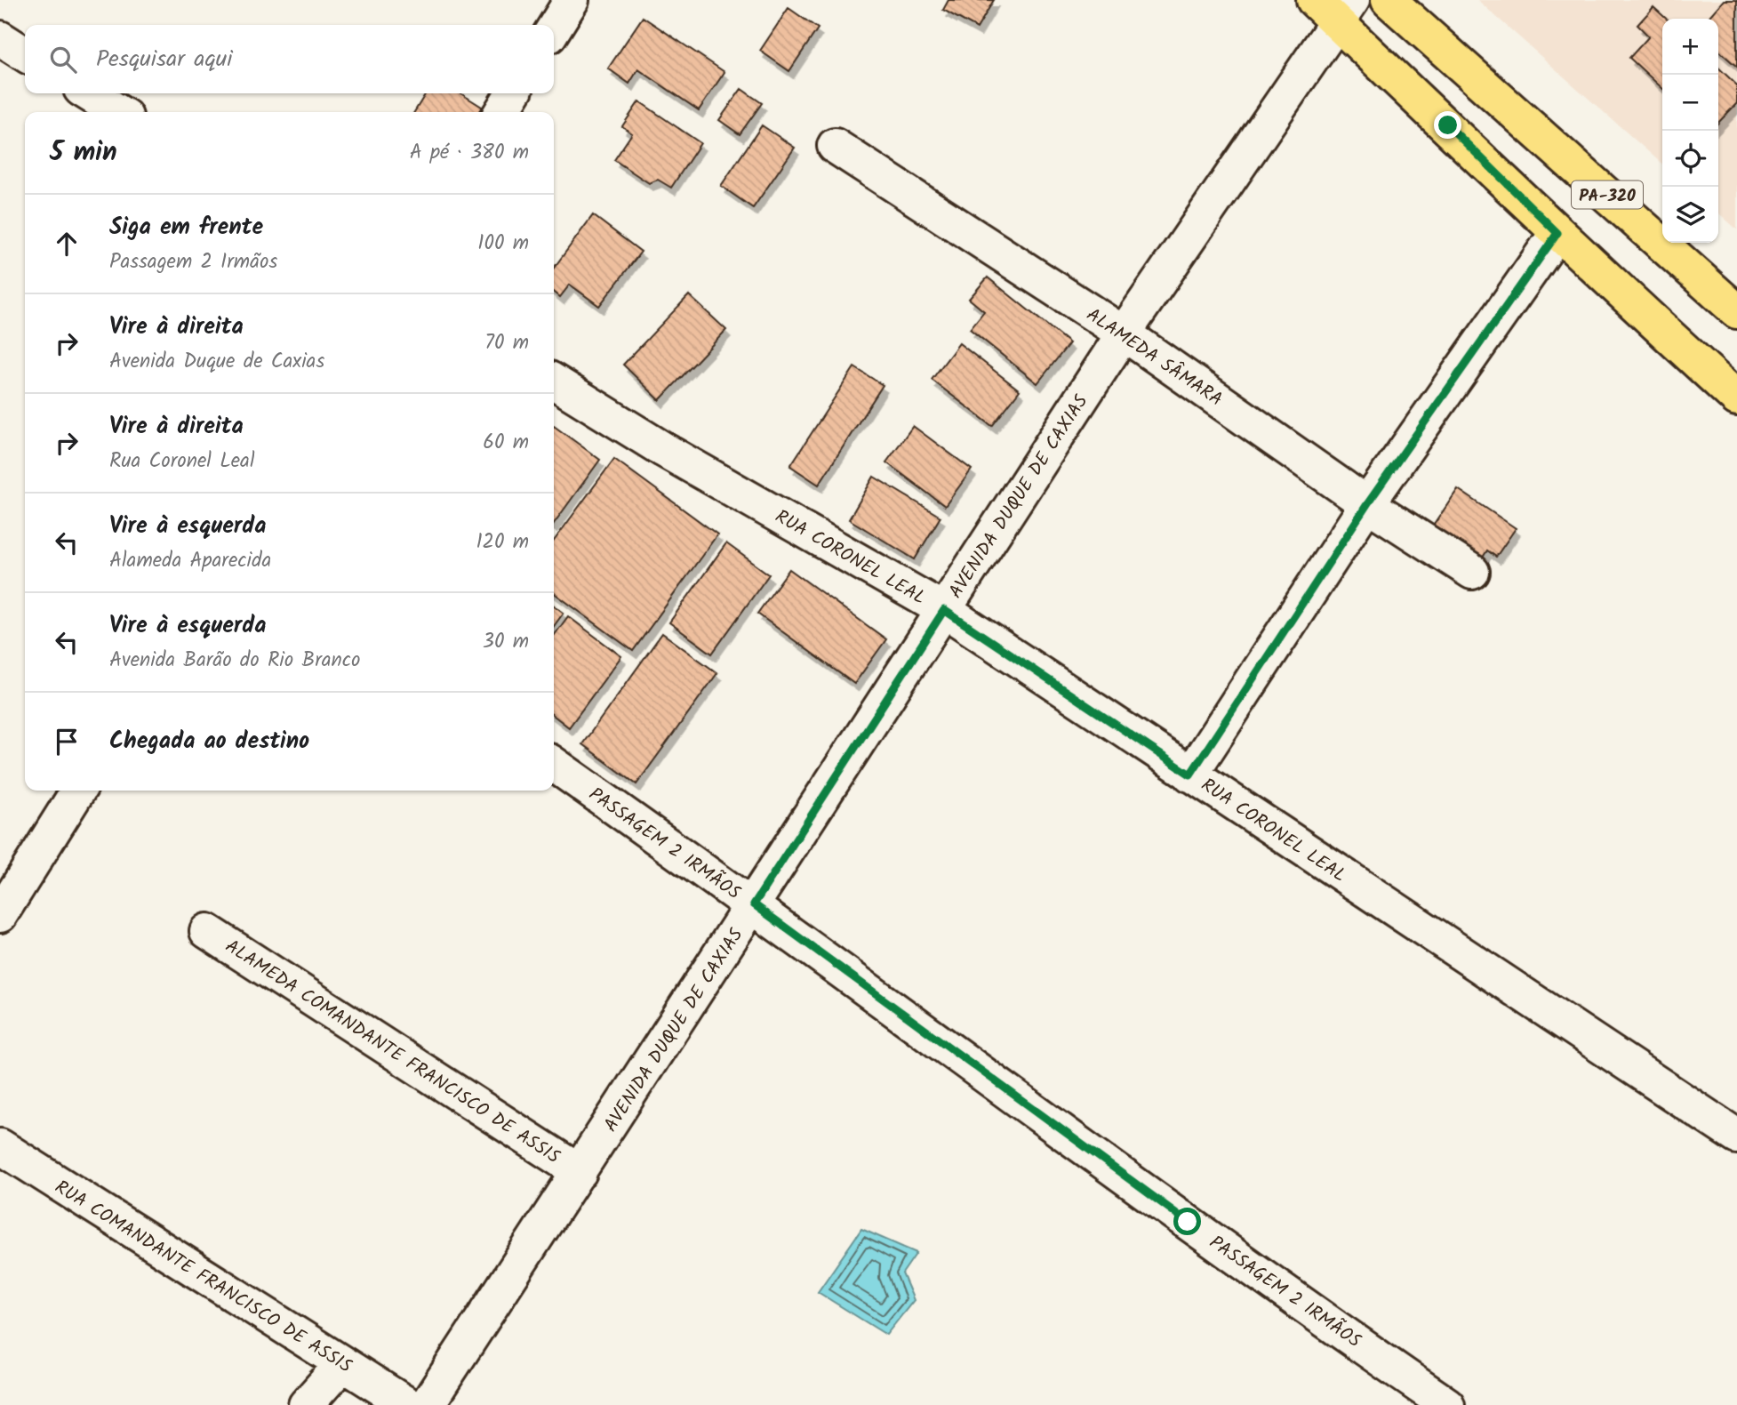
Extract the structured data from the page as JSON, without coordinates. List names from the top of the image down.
{
  "streets": {
    "main road": ["PA-320"],
    "street": [
      "ALAMEDA SÂMARA",
      "AVENIDA DUQUE DE CAXIAS",
      "RUA CORONEL LEAL",
      "PASSAGEM 2 IRMÃOS",
      "ALAMEDA COMANDANTE FRANCISCO DE ASSIS",
      "RUA COMANDANTE FRANCISCO DE ASSIS"
    ]
  },
  "crossings": [
    ["PA-320", "AVENIDA DUQUE DE CAXIAS"],
    ["ALAMEDA SÂMARA", "AVENIDA DUQUE DE CAXIAS"],
    ["AVENIDA DUQUE DE CAXIAS", "RUA CORONEL LEAL"],
    ["AVENIDA DUQUE DE CAXIAS", "PASSAGEM 2 IRMÃOS"],
    ["AVENIDA DUQUE DE CAXIAS", "ALAMEDA COMANDANTE FRANCISCO DE ASSIS"]
  ],
  "page": {
    "map_buttons": ["+", "−"],
    "search": "Pesquisar aqui",
    "heading": ["5 min", "A pé · 380 m"],
    "list": [
      ["Siga em frente", "Passagem 2 Irmãos", "100 m"],
      ["Vire à direita", "Avenida Duque de Caxias", "70 m"],
      ["Vire à direita", "Rua Coronel Leal", "60 m"],
      ["Vire à esquerda", "Alameda Aparecida", "120 m"],
      ["Vire à esquerda", "Avenida Barão do Rio Branco", "30 m"],
      "Chegada ao destino"
    ]
  }
}
